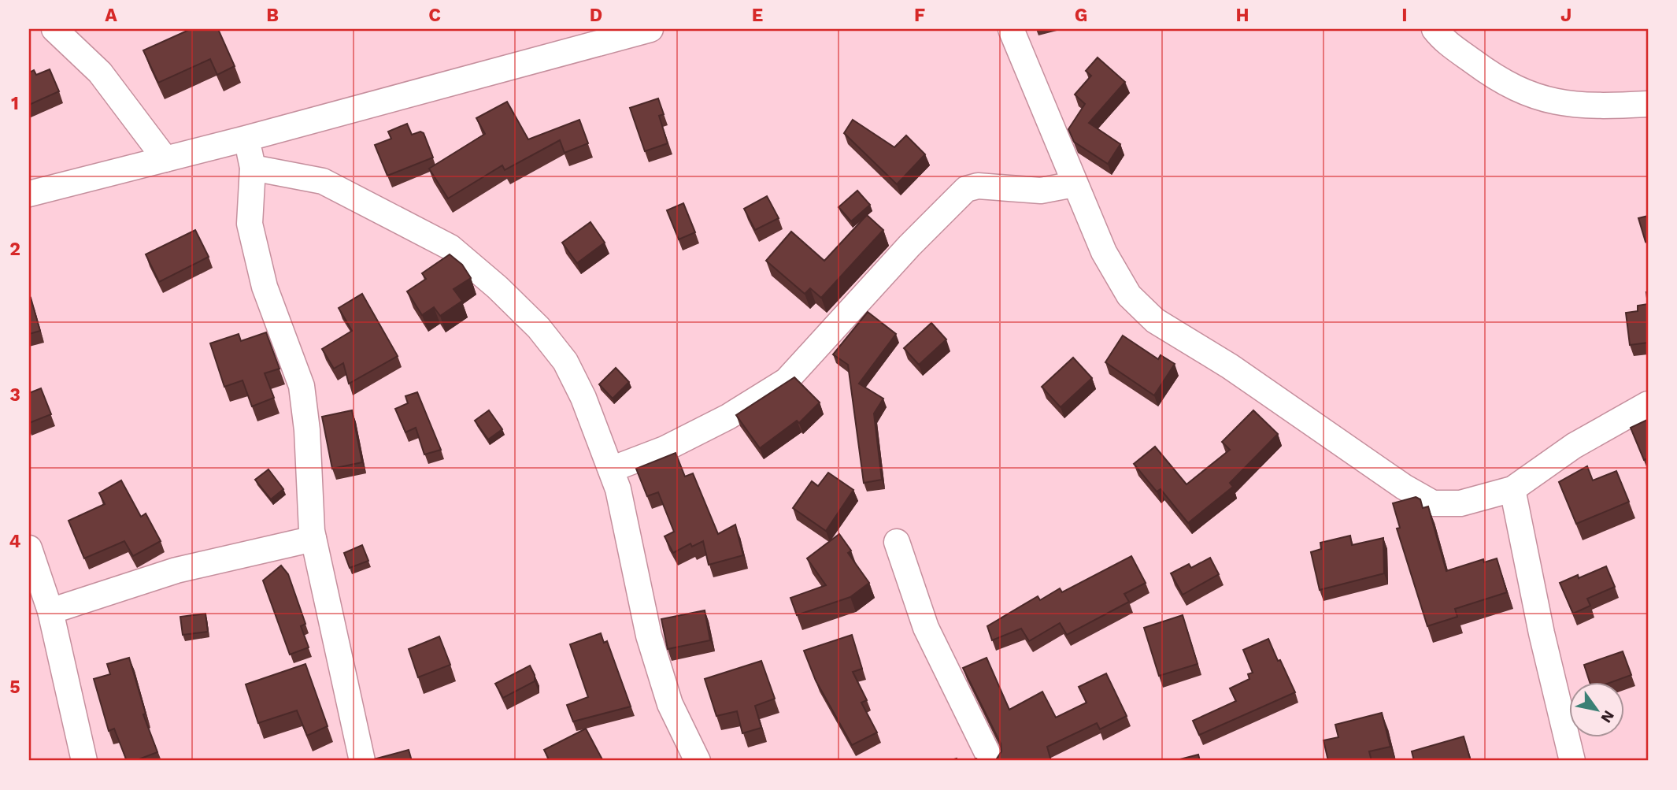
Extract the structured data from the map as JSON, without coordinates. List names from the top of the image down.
{
  "north": "bottom right",
  "grid": {
    "columns": [
      "A",
      "B",
      "C",
      "D",
      "E",
      "F",
      "G",
      "H",
      "I",
      "J"
    ],
    "rows": [
      "1",
      "2",
      "3",
      "4",
      "5"
    ]
  }
}
